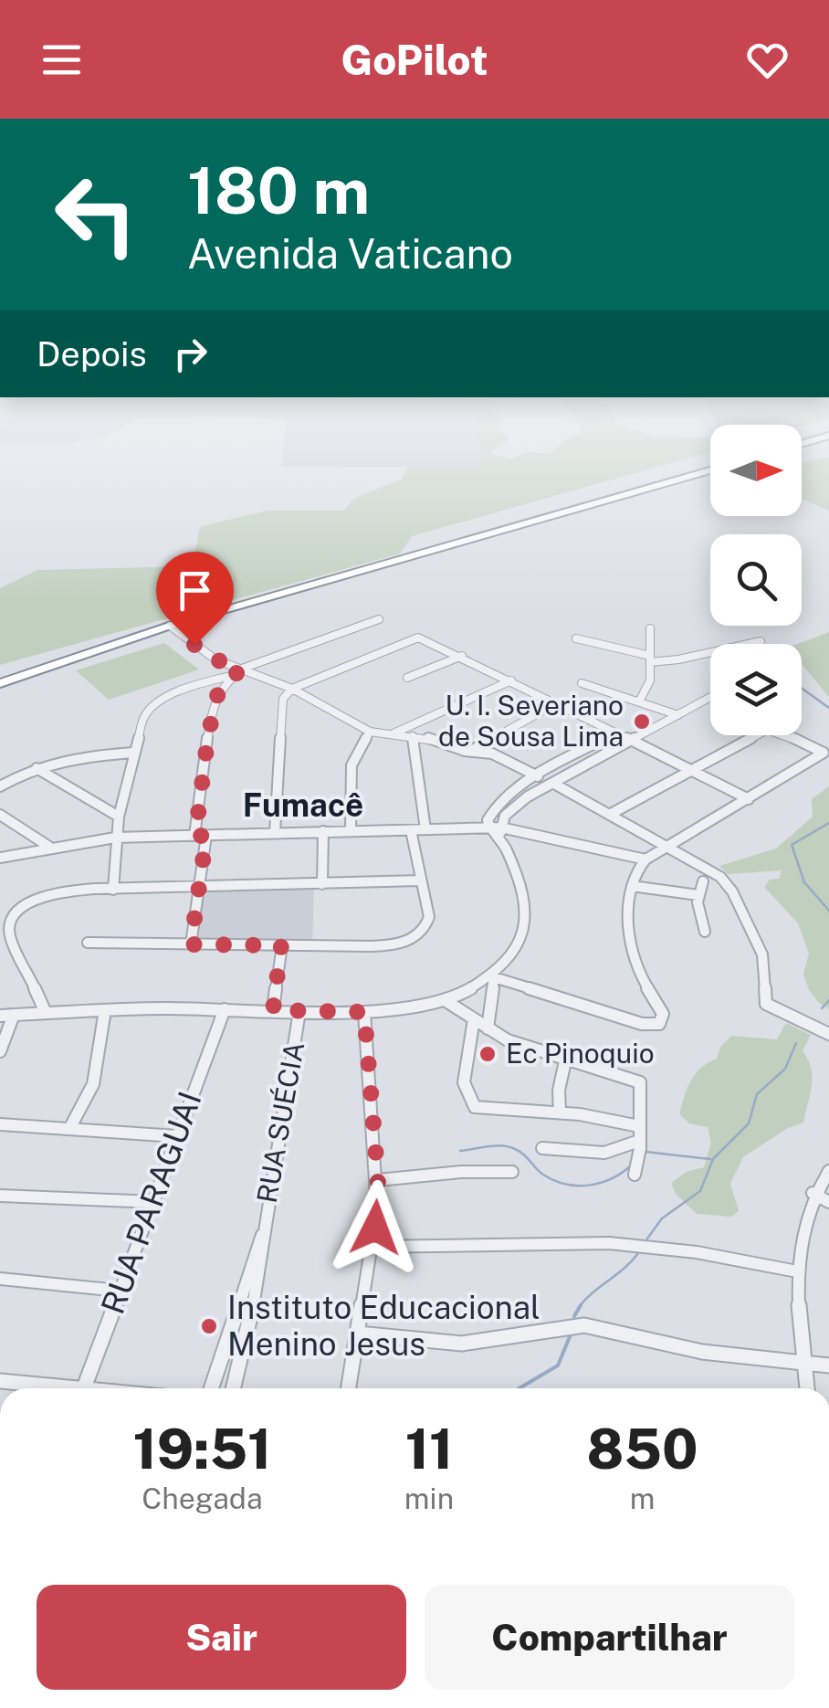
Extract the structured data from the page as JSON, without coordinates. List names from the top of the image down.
{
  "streets": {
    "street": ["RUA SUÉCIA", "RUA PARAGUAI"]
  },
  "districts": ["Fumacê"],
  "places": ["U. I. Severiano de Sousa Lima", "Ec Pinoquio", "Instituto Educacional Menino Jesus"],
  "north": "right",
  "page": {
    "header": "GoPilot",
    "turn": ["180 m", "Avenida Vaticano"],
    "then": "Depois",
    "eta": [
      "19:51",
      "Chegada",
      "11",
      "min",
      "850",
      "m"
    ],
    "buttons": ["Sair", "Compartilhar"]
  }
}
